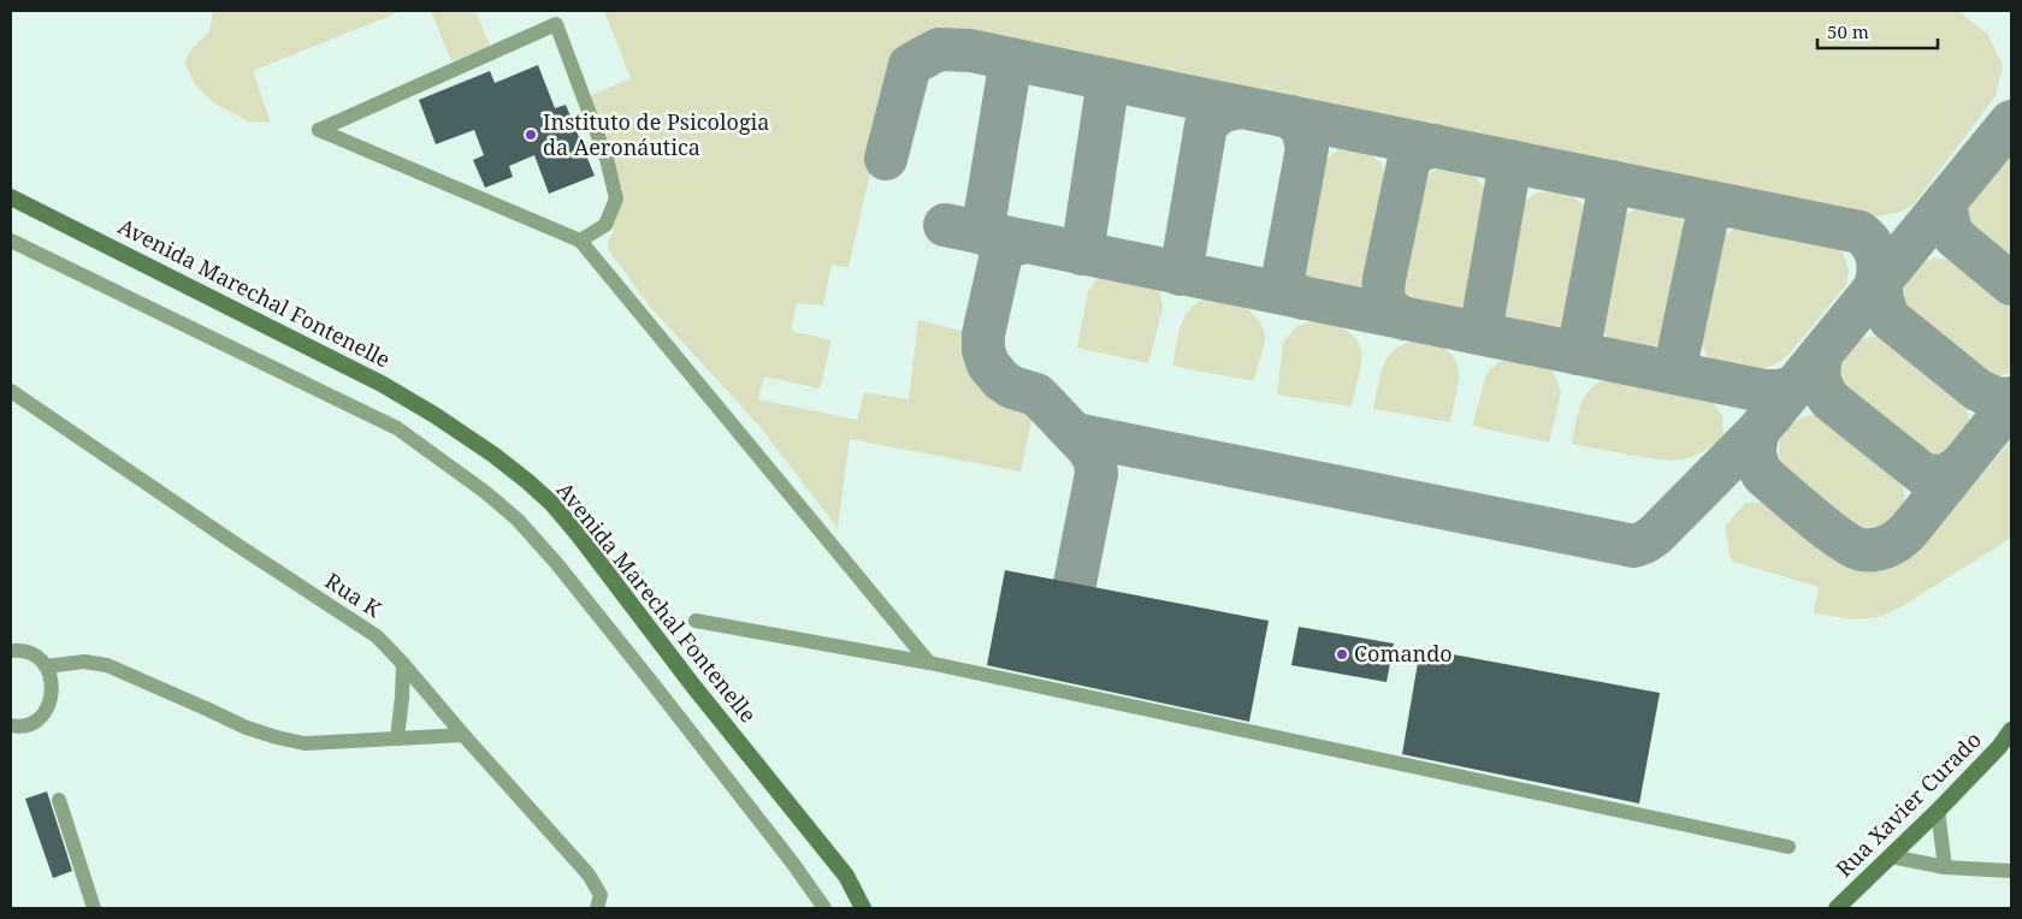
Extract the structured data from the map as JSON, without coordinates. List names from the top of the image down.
{
  "streets": {
    "main road": ["Avenida Marechal Fontenelle", "Rua Xavier Curado"],
    "street": ["Rua K"]
  },
  "places": ["Instituto de Psicologia da Aeronáutica", "Comando"],
  "scale_bar": "50 m"
}
